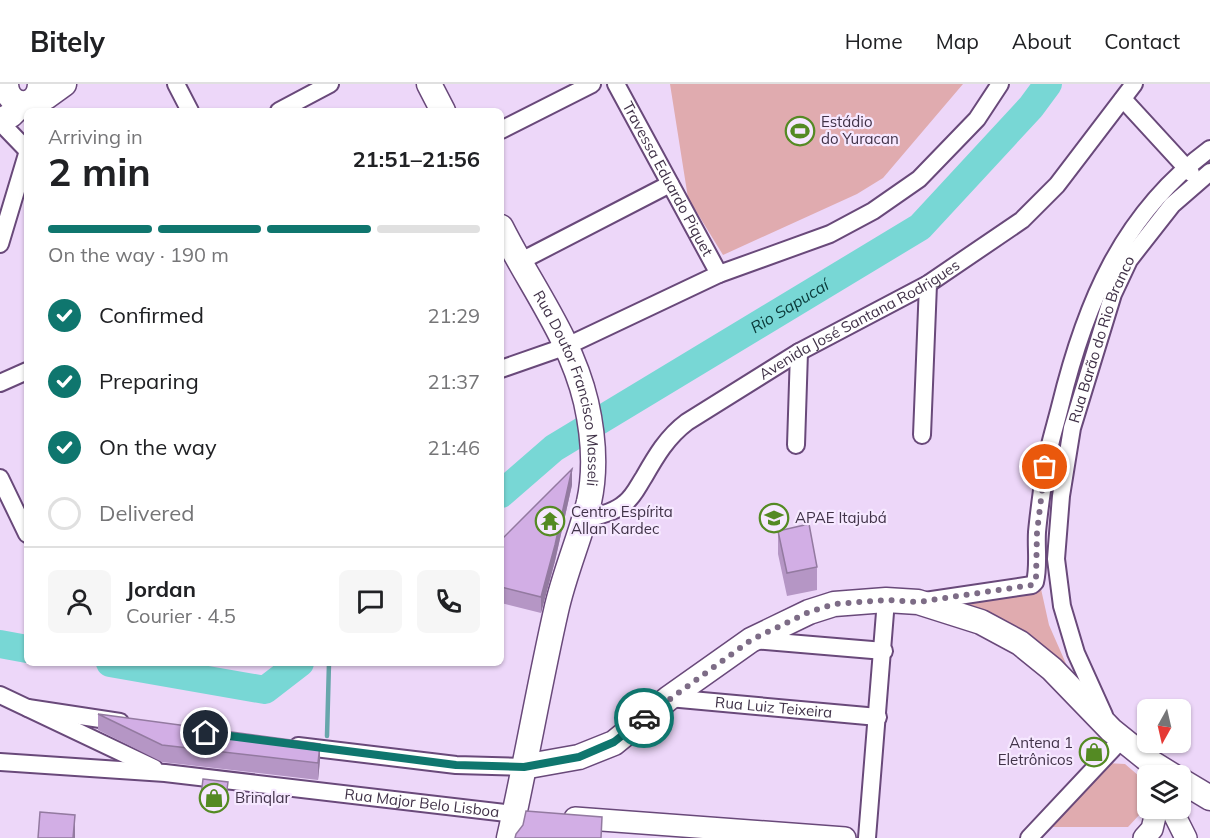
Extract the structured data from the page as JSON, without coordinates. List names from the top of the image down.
{
  "streets": {
    "main road": ["Rua Doutor Francisco Masseli"],
    "street": [
      "Travessa Eduardo Piquet",
      "Avenida José Santana Rodrigues",
      "Rua Barão do Rio Branco",
      "Rua Luiz Teixeira",
      "Rua Major Belo Lisboa"
    ]
  },
  "crossings": [
    ["Avenida José Santana Rodrigues", "Rua Doutor Francisco Masseli"],
    ["Rua Doutor Francisco Masseli", "Rua Major Belo Lisboa"]
  ],
  "water": ["Rio Sapucaí"],
  "places": {
    "sports": ["Estádio do Yuracan"],
    "school or university": ["APAE Itajubá"],
    "temple": ["Centro Espírita Allan Kardec"],
    "shop": ["Antena 1 Eletrônicos", "Brinqlar"]
  },
  "north": "bottom",
  "page": {
    "header": "Bitely",
    "nav": [
      "Home",
      "Map",
      "About",
      "Contact"
    ],
    "heading": ["2 min", "Arriving in", "21:51–21:56"],
    "panel": ["Jordan", "Courier · 4.5"],
    "bar": "On the way · 190 m",
    "list": [
      ["Confirmed", "21:29"],
      ["Preparing", "21:37"],
      ["On the way", "21:46"],
      "Delivered"
    ]
  }
}
